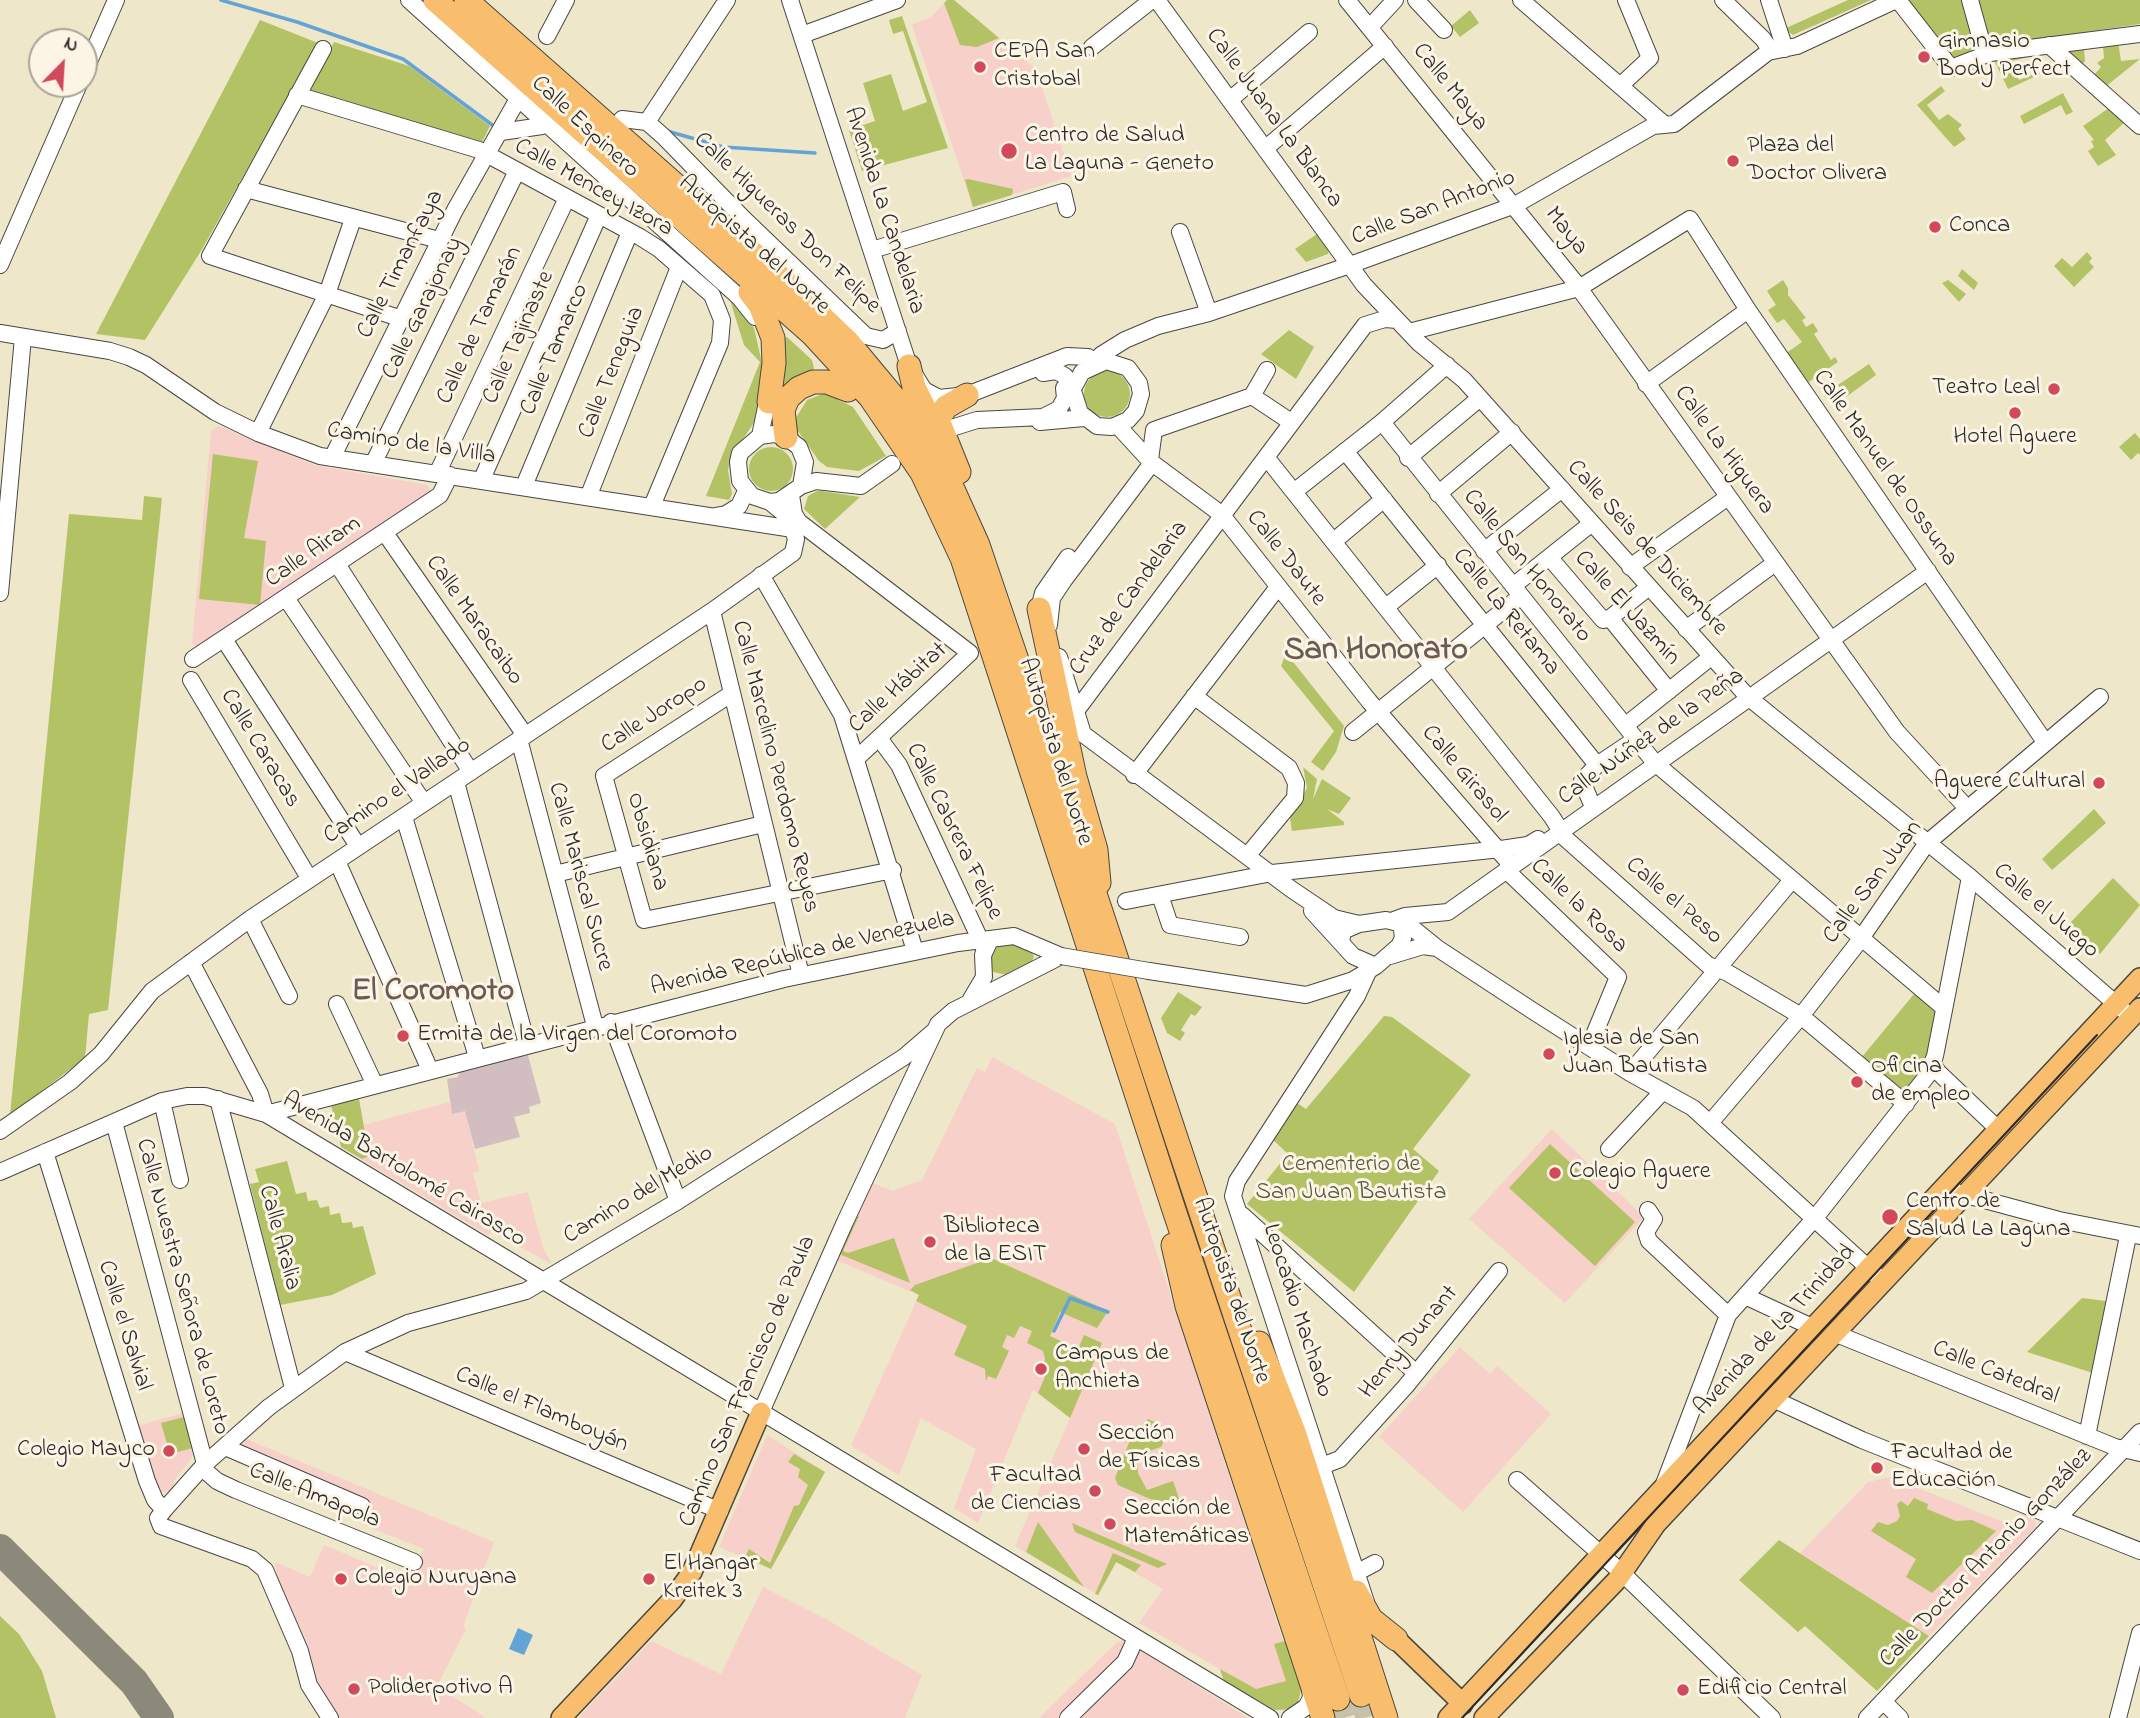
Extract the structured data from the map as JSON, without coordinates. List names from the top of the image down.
{
  "streets": {
    "highway": ["Autopista del Norte"],
    "main road": ["Avenida de La Trinidad", "Camino San Francisco de Paula"],
    "street": [
      "Calle Maya",
      "Calle Juana La Blanca",
      "Calle Espinero",
      "Calle Mencey Izora",
      "Calle San Antonio",
      "Avenida La Candelaria",
      "Calle Higueras Don Felipe",
      "Maya",
      "Calle Timanfaya",
      "Calle Garajonay",
      "Calle de Tamarán",
      "Calle Tajinaste",
      "Calle Tamarco",
      "Calle Teneguia",
      "Camino de la Villa",
      "Calle La Higuera",
      "Calle Manuel de Ossuna",
      "Calle Seis de Diciembre",
      "Calle Airam",
      "Calle Daute",
      "Calle San Honorato",
      "Cruz de Candelaria",
      "Calle El Jazmín",
      "Calle La Retama",
      "Calle Maracaibo",
      "Calle Hábitat",
      "Calle Joropo",
      "Calle Núñez de la Peña",
      "Calle Caracas",
      "Calle Marcelino Perdomo Reyes",
      "Calle Girasol",
      "Camino el Vallado",
      "Calle Cabrera Felipe",
      "Obsidiana",
      "Calle Mariscal Sucre",
      "Calle San Juan",
      "Calle el Peso",
      "Calle la Rosa",
      "Calle el Juego",
      "Avenida República de Venezuela",
      "Avenida Bartolomé Cairasco",
      "Camino del Medio",
      "Calle Aralia",
      "Calle Nuestra Señora de Loreto",
      "Leocadio Machado",
      "Calle el Salvial",
      "Henry Dunant",
      "Calle Catedral",
      "Calle el Flamboyán",
      "Calle Amapola",
      "Calle Doctor Antonio González"
    ]
  },
  "crossings": [
    ["Calle Maya", "Calle San Antonio"],
    ["Calle Maya", "Maya"],
    ["Calle Juana La Blanca", "Calle San Antonio"],
    ["Calle Juana La Blanca", "Calle Seis de Diciembre"],
    ["Calle Espinero", "Calle Timanfaya"],
    ["Calle Espinero", "Calle Hábitat"],
    ["Calle Mencey Izora", "Calle Timanfaya"],
    ["Calle Mencey Izora", "Calle Garajonay"],
    ["Calle Mencey Izora", "Calle de Tamarán"],
    ["Calle Mencey Izora", "Calle Tajinaste"],
    ["Calle Mencey Izora", "Calle Tamarco"],
    ["Calle Mencey Izora", "Calle Teneguia"],
    ["Calle Mencey Izora", "Camino de la Villa"],
    ["Calle San Antonio", "Avenida La Candelaria"],
    ["Calle San Antonio", "Maya"],
    ["Calle San Antonio", "Calle Seis de Diciembre"],
    ["Calle San Antonio", "Calle Daute"],
    ["Avenida La Candelaria", "Calle Higueras Don Felipe"],
    ["Maya", "Calle La Higuera"],
    ["Maya", "Cruz de Candelaria"],
    ["Calle Timanfaya", "Camino de la Villa"],
    ["Calle Garajonay", "Camino de la Villa"],
    ["Calle de Tamarán", "Camino de la Villa"],
    ["Calle de Tamarán", "Calle Airam"],
    ["Calle Tajinaste", "Camino de la Villa"],
    ["Calle Tamarco", "Camino de la Villa"],
    ["Calle Teneguia", "Camino de la Villa"],
    ["Camino de la Villa", "Calle Airam"],
    ["Camino de la Villa", "Camino el Vallado"],
    ["Calle La Higuera", "Cruz de Candelaria"],
    ["Calle La Higuera", "Calle Núñez de la Peña"],
    ["Calle La Higuera", "Calle San Juan"],
    ["Calle Manuel de Ossuna", "Cruz de Candelaria"],
    ["Calle Manuel de Ossuna", "Calle Núñez de la Peña"],
    ["Calle Manuel de Ossuna", "Calle San Juan"],
    ["Calle Seis de Diciembre", "Cruz de Candelaria"],
    ["Calle Seis de Diciembre", "Calle Núñez de la Peña"],
    ["Calle Seis de Diciembre", "Calle San Juan"],
    ["Calle Seis de Diciembre", "Calle el Juego"],
    ["Calle Airam", "Calle Maracaibo"],
    ["Calle Daute", "Cruz de Candelaria"],
    ["Calle Daute", "Calle Girasol"],
    ["Calle San Honorato", "Calle Núñez de la Peña"],
    ["Calle San Honorato", "Calle San Juan"],
    ["Cruz de Candelaria", "Calle el Peso"],
    ["Calle Maracaibo", "Camino el Vallado"],
    ["Calle Maracaibo", "Calle Mariscal Sucre"],
    ["Calle Hábitat", "Calle Cabrera Felipe"],
    ["Calle Joropo", "Calle Marcelino Perdomo Reyes"],
    ["Calle Joropo", "Obsidiana"],
    ["Calle Núñez de la Peña", "Calle Girasol"],
    ["Calle Núñez de la Peña", "Calle el Peso"],
    ["Calle Núñez de la Peña", "Calle la Rosa"],
    ["Calle Núñez de la Peña", "Leocadio Machado"],
    ["Calle Caracas", "Camino el Vallado"],
    ["Calle Marcelino Perdomo Reyes", "Camino el Vallado"],
    ["Calle Marcelino Perdomo Reyes", "Obsidiana"],
    ["Calle Marcelino Perdomo Reyes", "Avenida República de Venezuela"],
    ["Calle Girasol", "Calle la Rosa"],
    ["Camino el Vallado", "Calle Mariscal Sucre"],
    ["Calle Cabrera Felipe", "Avenida República de Venezuela"],
    ["Calle Mariscal Sucre", "Avenida República de Venezuela"],
    ["Calle Mariscal Sucre", "Camino del Medio"],
    ["Calle San Juan", "Calle el Peso"],
    ["Calle San Juan", "Calle el Juego"],
    ["Calle el Juego", "Avenida de La Trinidad"],
    ["Avenida República de Venezuela", "Avenida Bartolomé Cairasco"],
    ["Avenida República de Venezuela", "Leocadio Machado"],
    ["Avenida Bartolomé Cairasco", "Camino del Medio"],
    ["Avenida Bartolomé Cairasco", "Calle Aralia"],
    ["Avenida Bartolomé Cairasco", "Calle Nuestra Señora de Loreto"],
    ["Avenida Bartolomé Cairasco", "Calle el Salvial"],
    ["Avenida Bartolomé Cairasco", "Camino San Francisco de Paula"],
    ["Camino del Medio", "Calle Aralia"],
    ["Camino del Medio", "Calle Nuestra Señora de Loreto"],
    ["Camino del Medio", "Calle el Salvial"],
    ["Camino del Medio", "Camino San Francisco de Paula"],
    ["Camino del Medio", "Calle el Flamboyán"],
    ["Camino del Medio", "Calle Amapola"],
    ["Calle Nuestra Señora de Loreto", "Calle Amapola"],
    ["Leocadio Machado", "Henry Dunant"],
    ["Avenida de La Trinidad", "Calle Catedral"],
    ["Calle Catedral", "Calle Doctor Antonio González"],
    ["Camino San Francisco de Paula", "Calle el Flamboyán"]
  ],
  "districts": ["San Honorato", "El Coromoto"],
  "parks": ["Cementerio de San Juan Bautista"],
  "places": [
    "Gimnasio Body Perfect",
    "CEPA San Cristobal",
    "Centro de Salud La Laguna - Geneto",
    "Plaza del Doctor Olivera",
    "Conca",
    "Teatro Leal",
    "Hotel Aguere",
    "Aguere Cultural",
    "Ermita de la Virgen del Coromoto",
    "Iglesia de San Juan Bautista",
    "Oficina de empleo",
    "Colegio Aguere",
    "Centro de Salud La Laguna",
    "Biblioteca de la ESIT",
    "Campus de Anchieta",
    "Sección de Físicas",
    "Colegio Mayco",
    "Facultad de Educación",
    "Facultad de Ciencias",
    "Sección de Matemáticas",
    "Colegio Nuryana",
    "El Hangar Kreitek 3",
    "Poliderpotivo A",
    "Edificio Central"
  ],
  "north": "top right"
}
